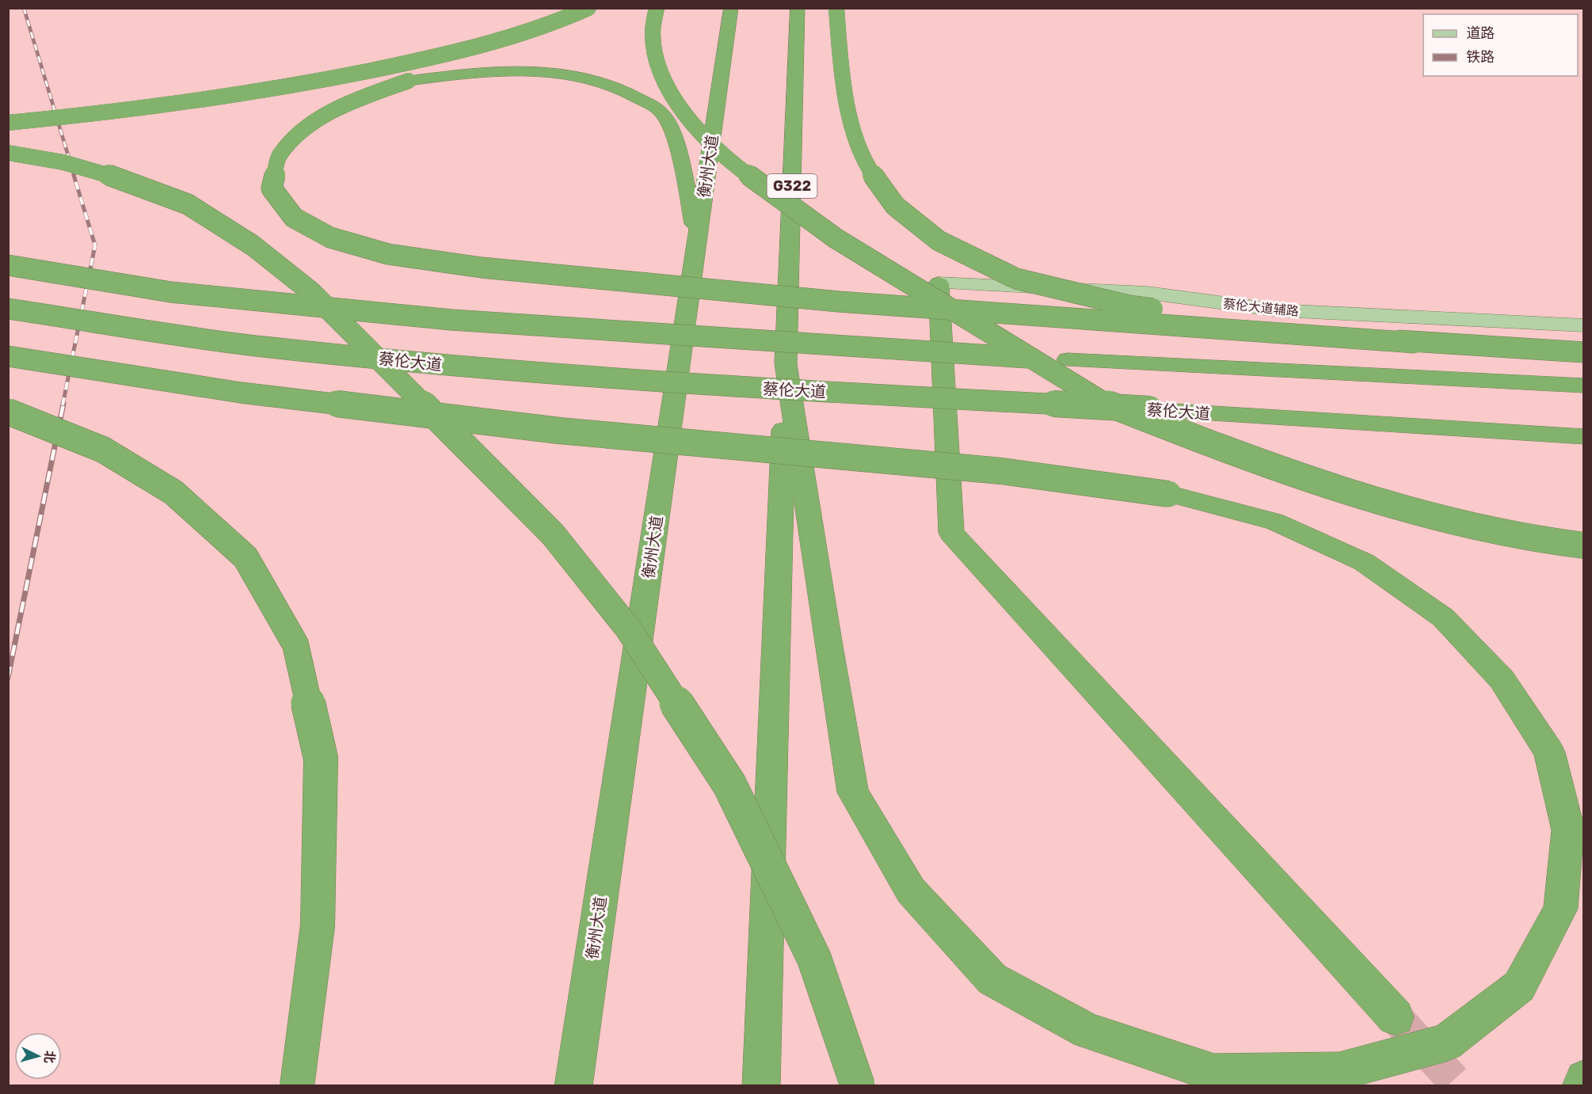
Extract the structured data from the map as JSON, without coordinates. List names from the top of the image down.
{
  "streets": {
    "highway": ["衡州大道", "G322", "蔡伦大道"],
    "main road": ["蔡伦大道辅路"]
  },
  "legend": ["道路", "铁路"],
  "north": "right"
}
